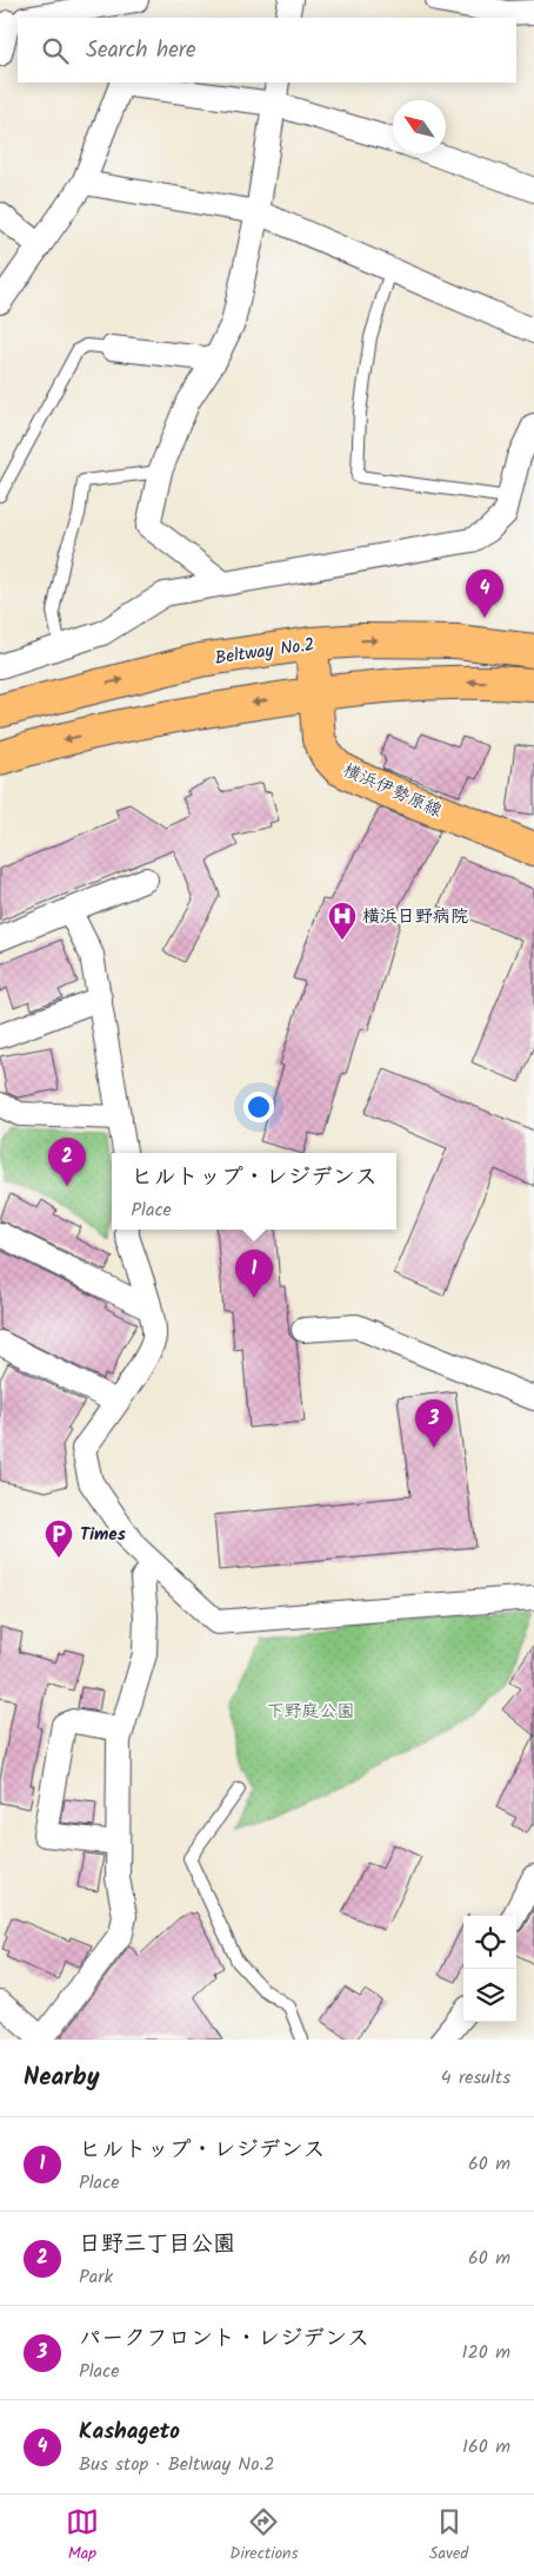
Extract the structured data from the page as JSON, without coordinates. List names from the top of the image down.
{
  "streets": {
    "main road": ["Beltway No.2", "横浜伊勢原線"]
  },
  "crossings": [
    ["Beltway No.2", "横浜伊勢原線"]
  ],
  "parks": ["下野庭公園"],
  "places": {
    "hospital": ["横浜日野病院"],
    "parking": ["Times"]
  },
  "north": "top left",
  "page": {
    "search": "Search here",
    "pins": [
      "4",
      "2",
      "1",
      "3"
    ],
    "popup": ["ヒルトップ・レジデンス", "Place"],
    "heading": ["Nearby", "4 results"],
    "list": [
      {
        "mark": "1",
        "name": "ヒルトップ・レジデンス",
        "note": "Place",
        "value": "60 m"
      },
      {
        "mark": "2",
        "name": "日野三丁目公園",
        "note": "Park",
        "value": "60 m"
      },
      {
        "mark": "3",
        "name": "パークフロント・レジデンス",
        "note": "Place",
        "value": "120 m"
      },
      {
        "mark": "4",
        "name": "Kashageto",
        "note": "Bus stop · Beltway No.2",
        "value": "160 m"
      }
    ],
    "nav": ["Map", "Directions", "Saved"]
  }
}
